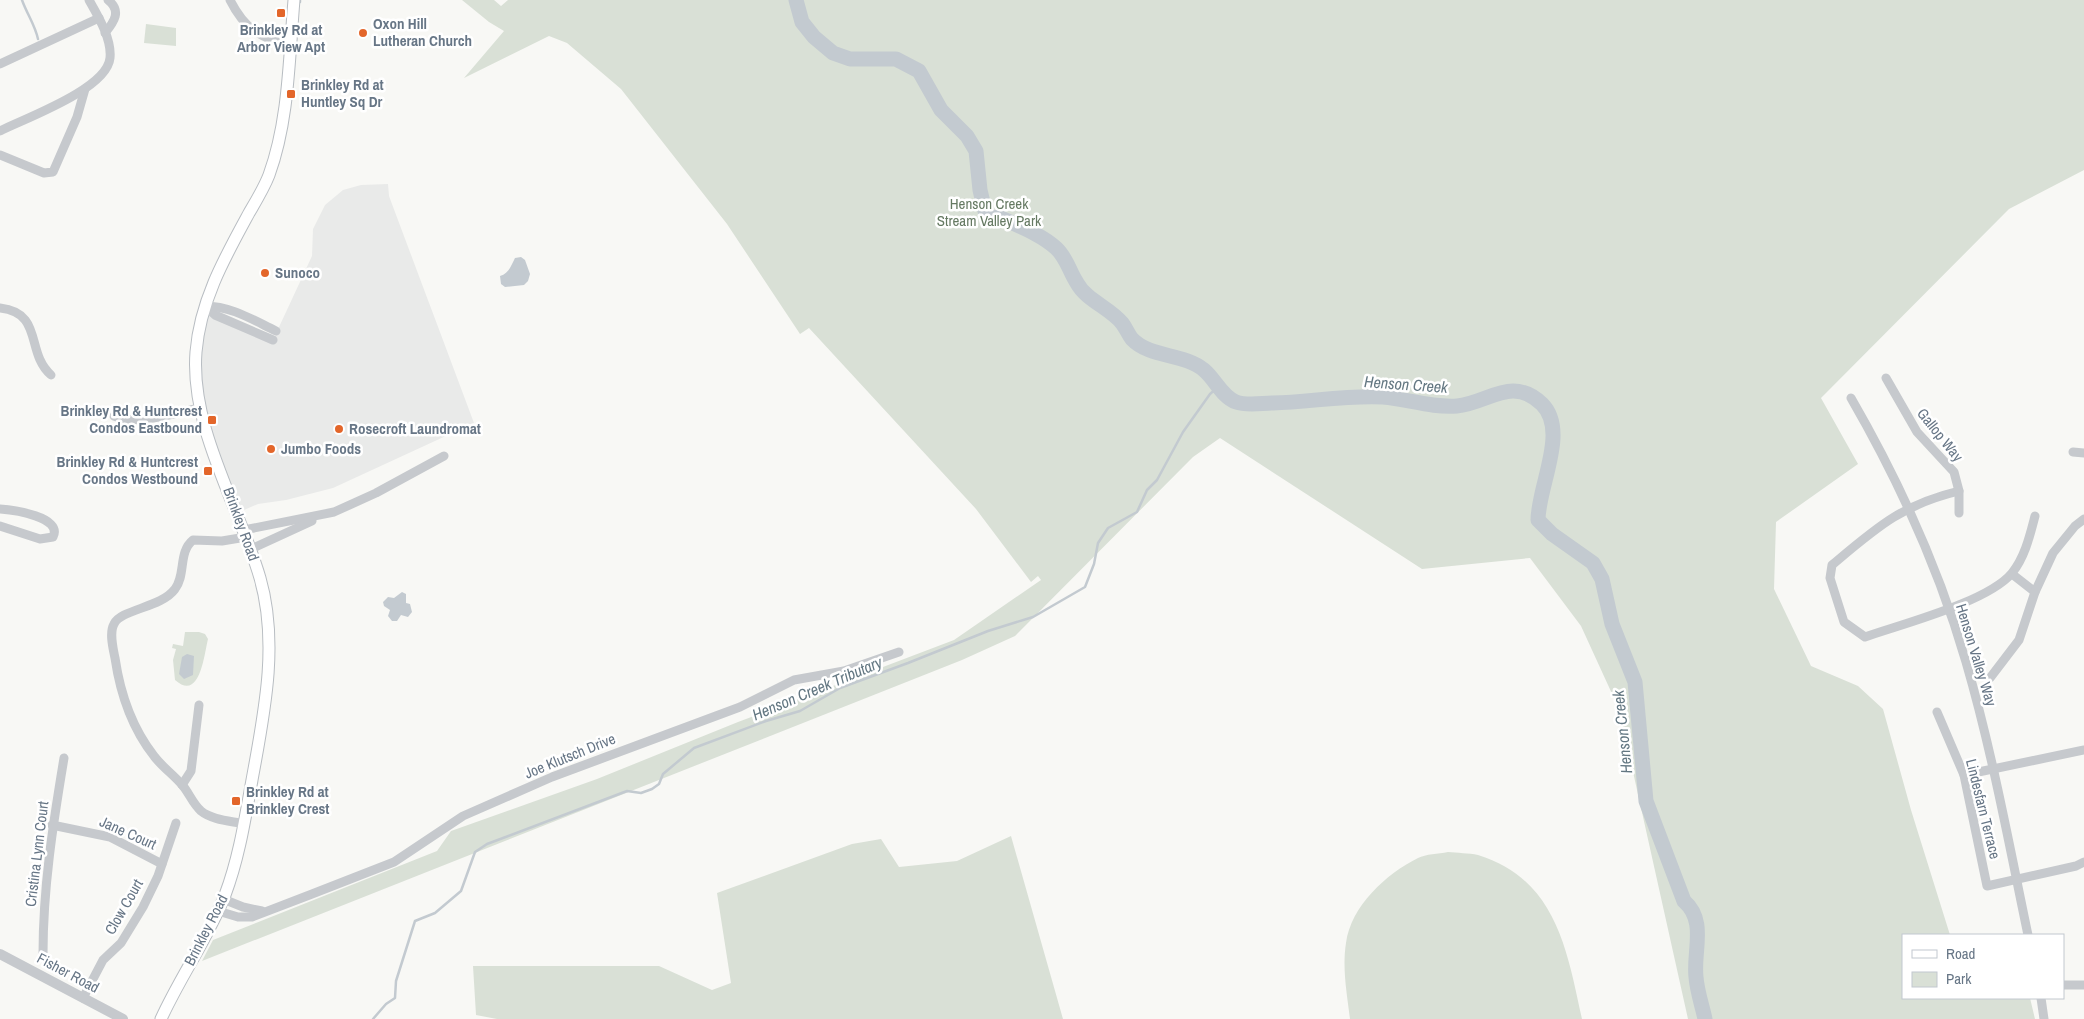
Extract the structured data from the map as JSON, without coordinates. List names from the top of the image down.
{
  "streets": {
    "main road": ["Brinkley Road"],
    "street": [
      "Gallop Way",
      "Henson Valley Way",
      "Joe Klutsch Drive",
      "Lindesfarn Terrace",
      "Jane Court",
      "Cristina Lynn Court",
      "Clow Court",
      "Fisher Road"
    ]
  },
  "crossings": [
    ["Brinkley Road", "Joe Klutsch Drive"],
    ["Henson Valley Way", "Lindesfarn Terrace"],
    ["Jane Court", "Cristina Lynn Court"],
    ["Jane Court", "Clow Court"],
    ["Clow Court", "Fisher Road"]
  ],
  "water": ["Henson Creek", "Henson Creek Tributary"],
  "parks": ["Henson Creek Stream Valley Park"],
  "places": {
    "transit": [
      "Brinkley Rd at Arbor View Apt",
      "Brinkley Rd at Huntley Sq Dr",
      "Brinkley Rd & Huntcrest Condos Eastbound",
      "Brinkley Rd & Huntcrest Condos Westbound",
      "Brinkley Rd at Brinkley Crest"
    ],
    "other": [
      "Oxon Hill Lutheran Church",
      "Sunoco",
      "Rosecroft Laundromat",
      "Jumbo Foods"
    ]
  },
  "legend": ["Road", "Park"]
}
